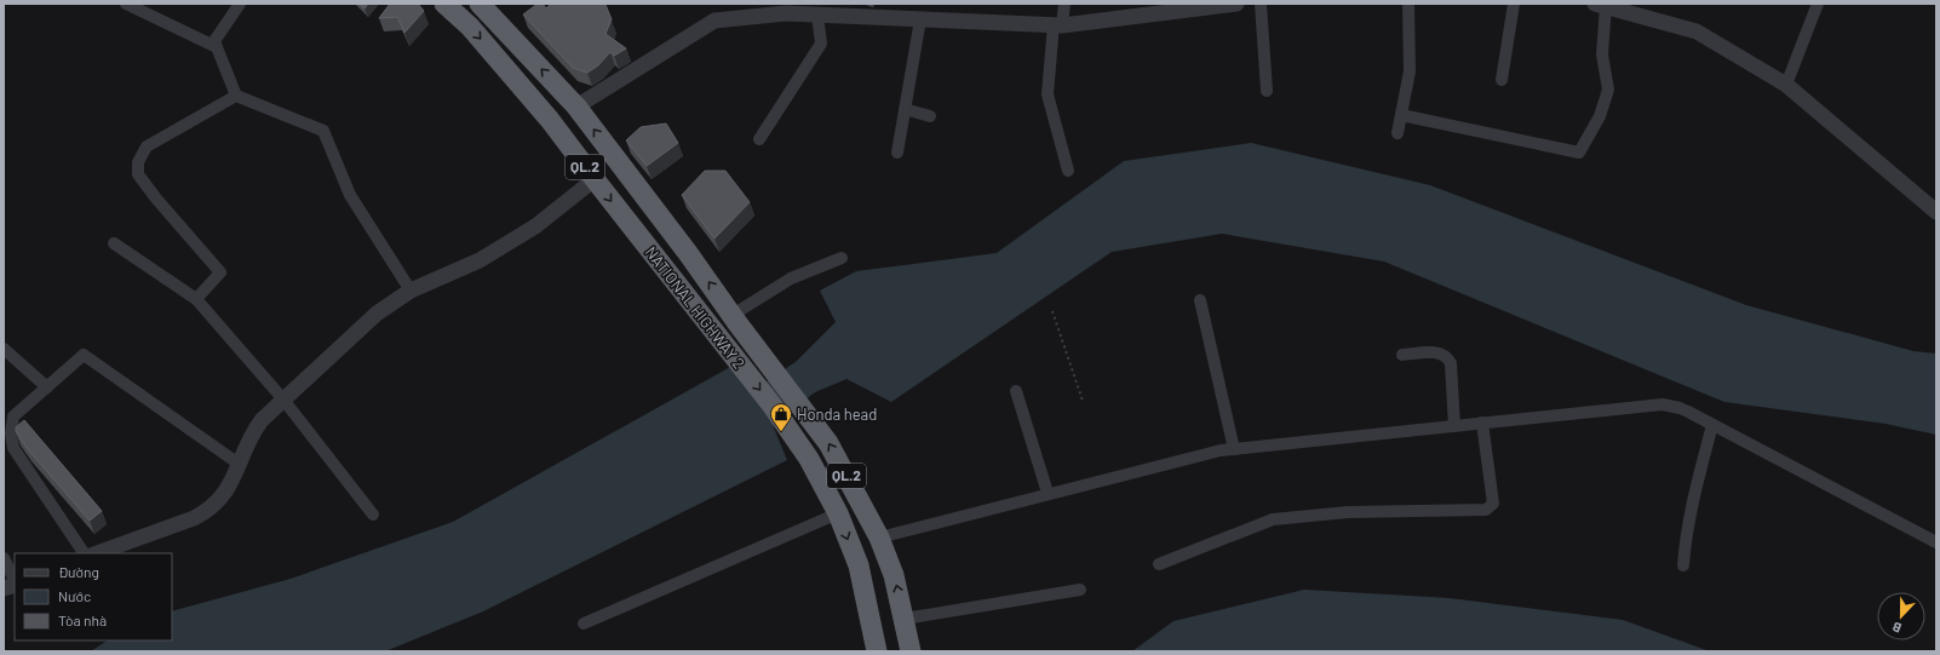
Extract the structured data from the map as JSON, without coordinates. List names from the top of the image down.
{
  "streets": {
    "highway": ["QL.2", "NATIONAL HIGHWAY 2"]
  },
  "places": {
    "shop": ["Honda head"]
  },
  "legend": ["Đường", "Nước", "Tòa nhà"],
  "north": "bottom"
}
